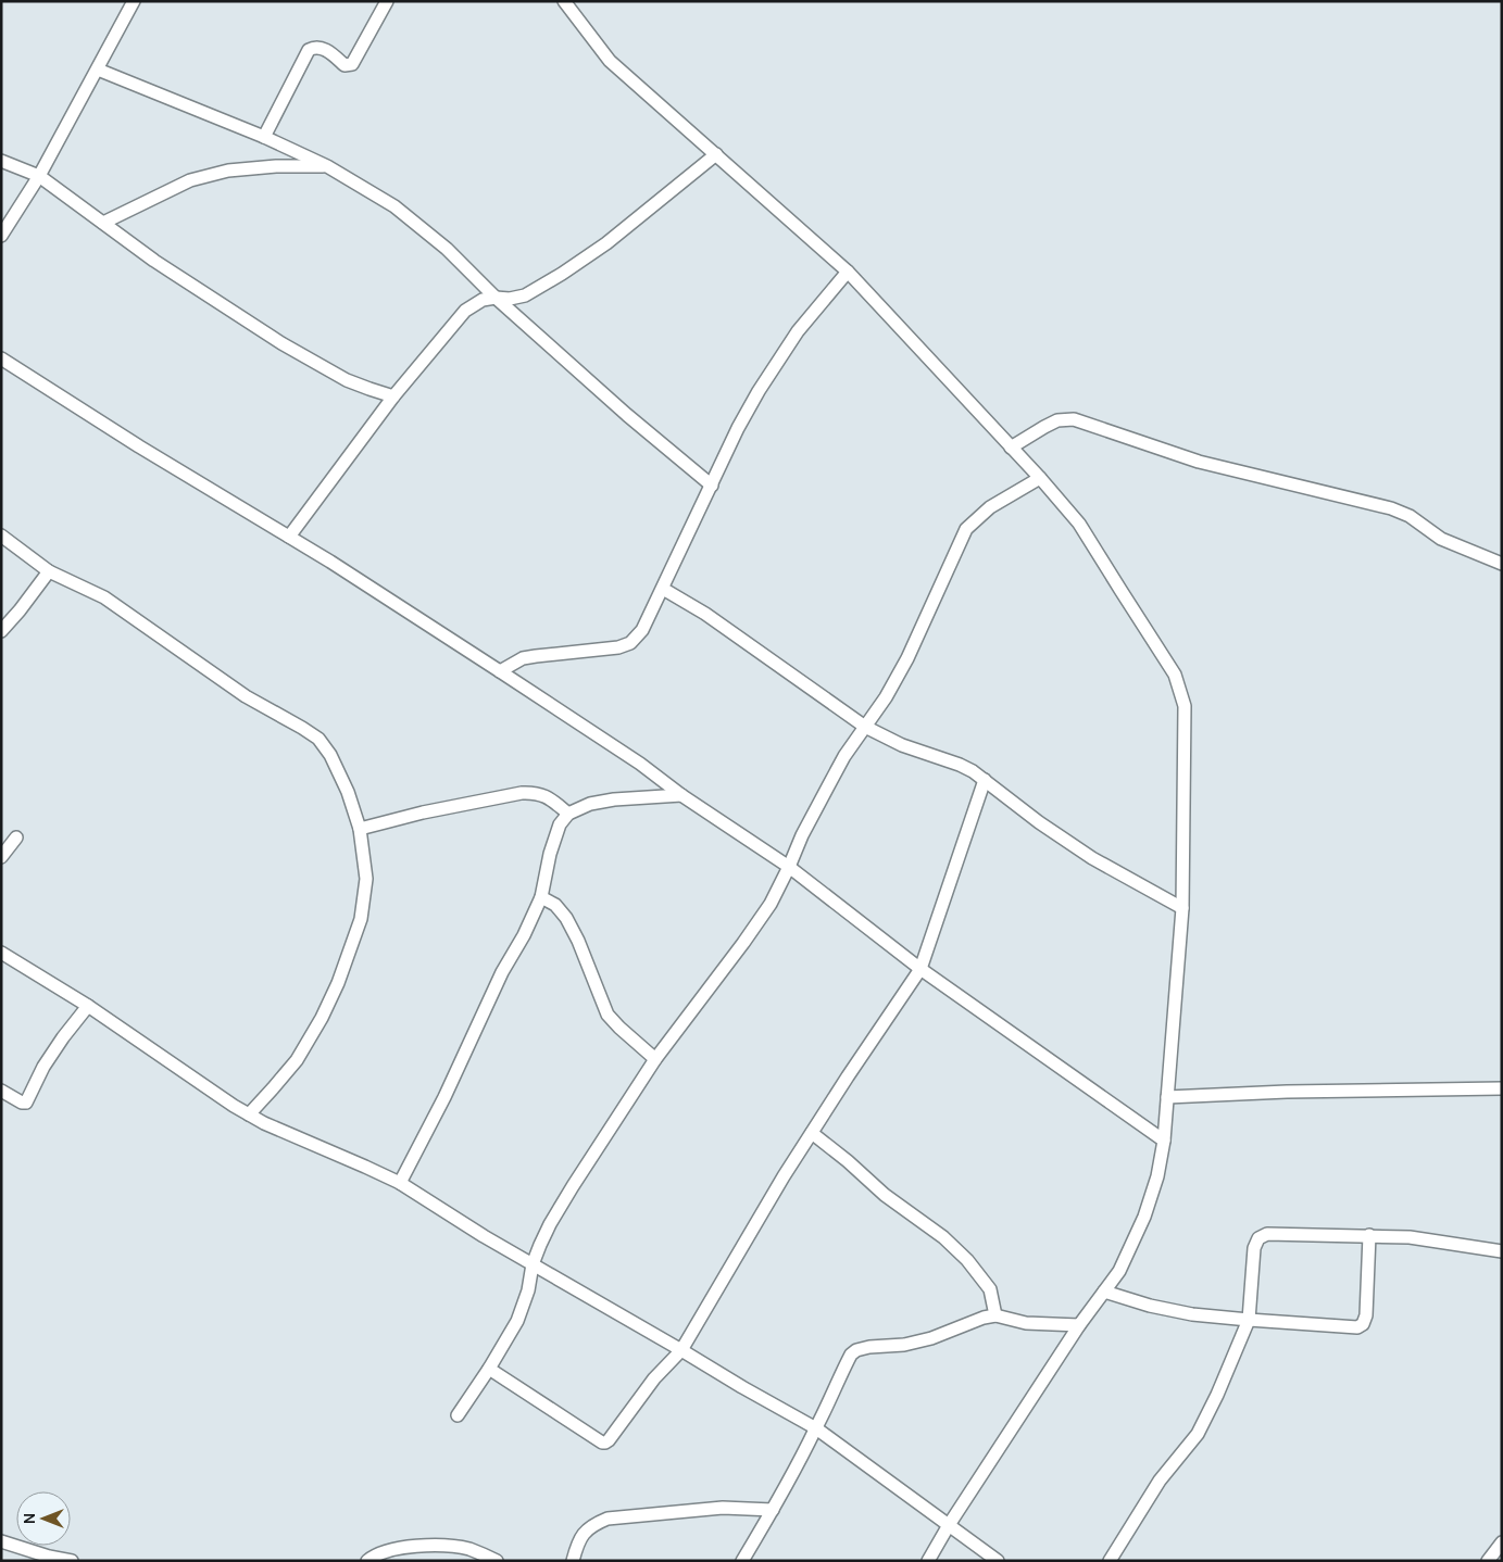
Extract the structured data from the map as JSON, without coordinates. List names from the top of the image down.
{
  "north": "left"
}
